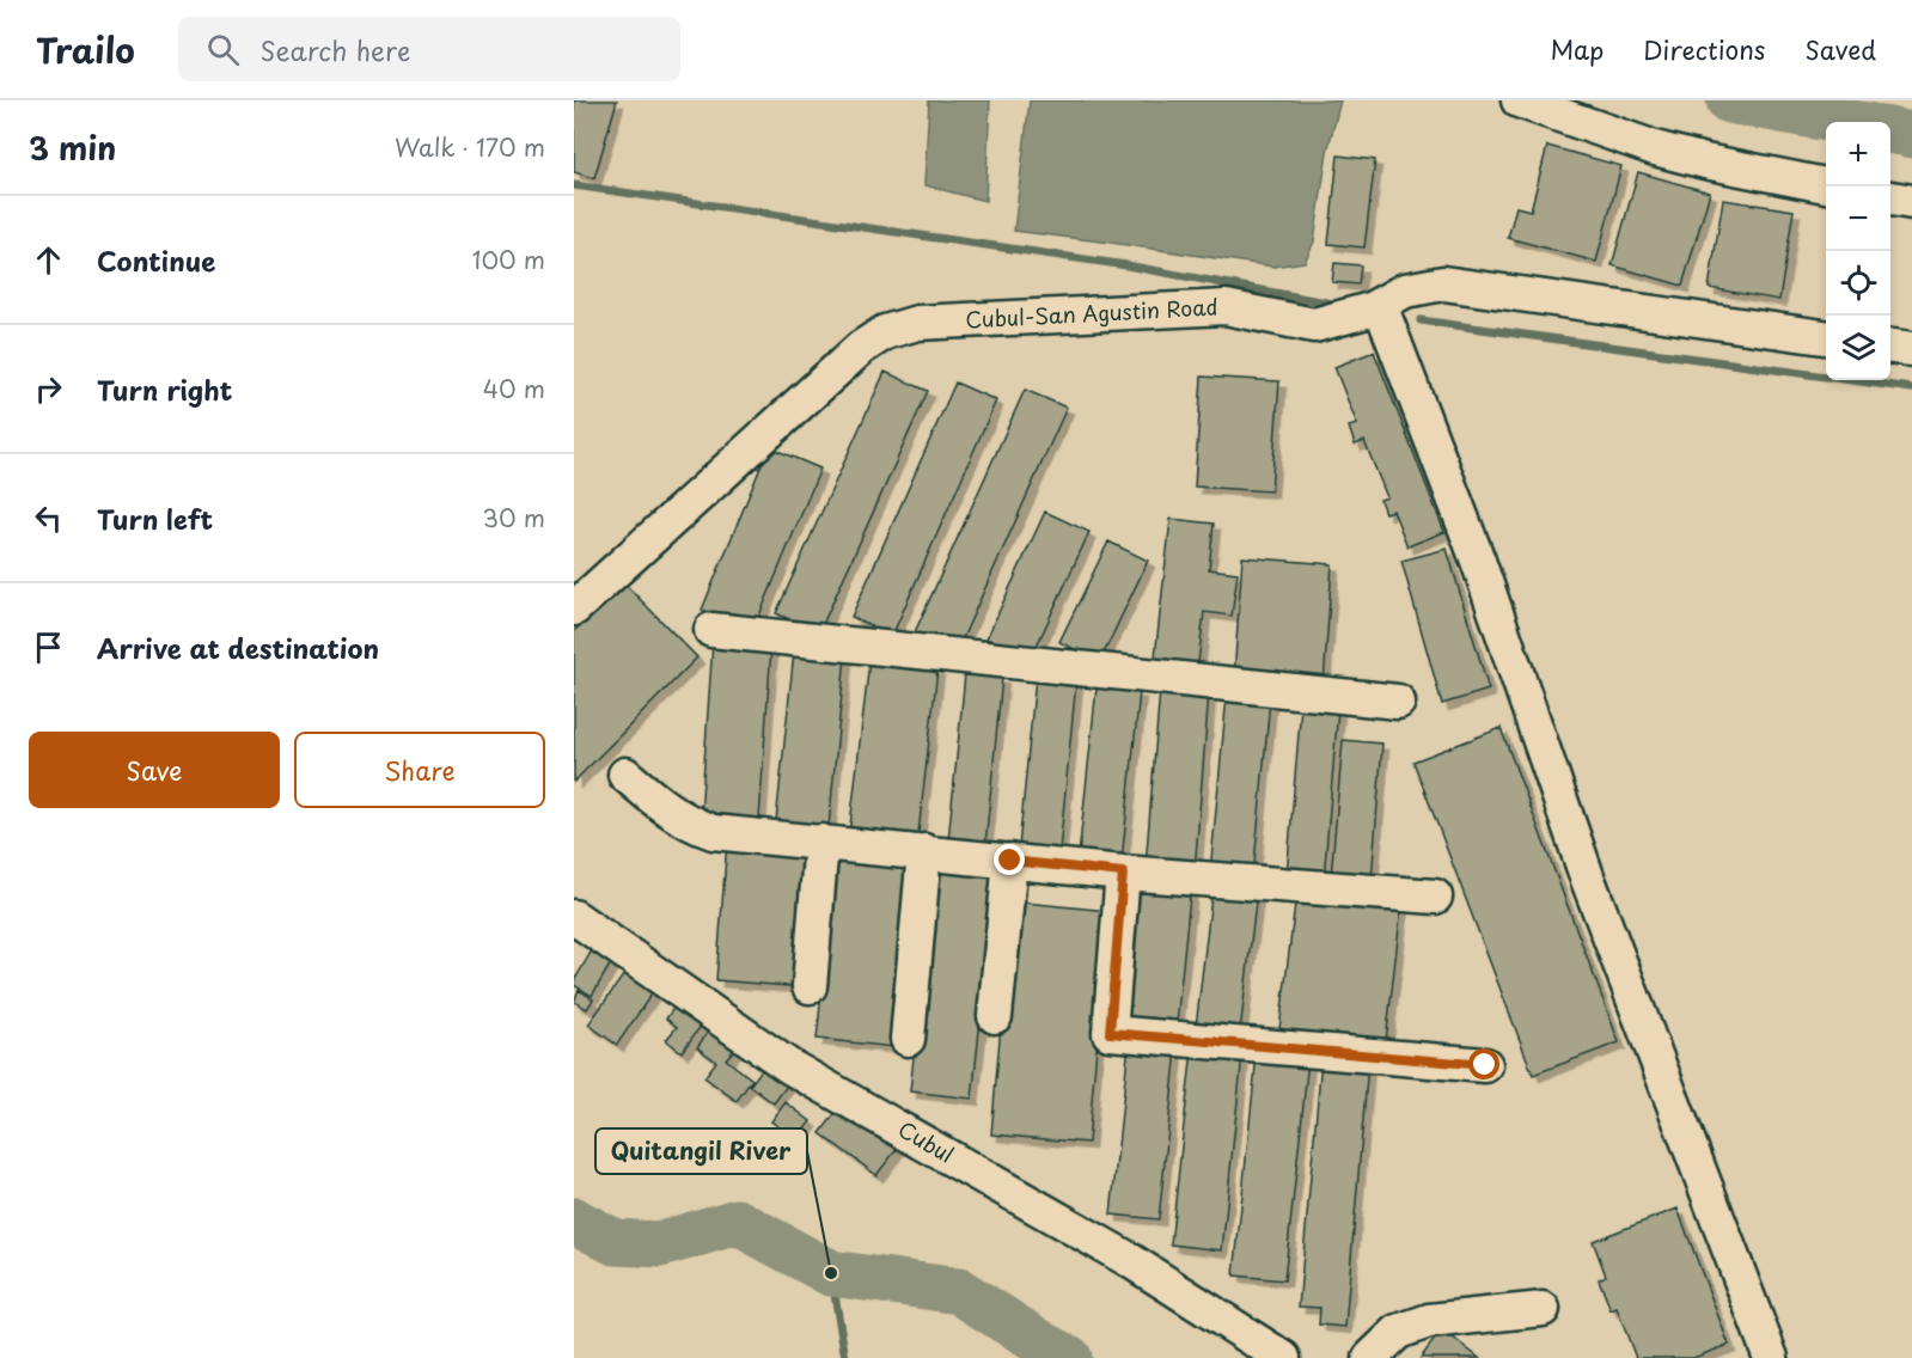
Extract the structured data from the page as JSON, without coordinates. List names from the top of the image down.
{
  "streets": {
    "street": ["Cubul-San Agustin Road", "Cubul"]
  },
  "places": ["Quitangil River"],
  "page": {
    "header": "Trailo",
    "search": "Search here",
    "nav": ["Map", "Directions", "Saved"],
    "heading": ["3 min", "Walk · 170 m"],
    "map_buttons": ["+", "−"],
    "list": [
      ["Continue", "100 m"],
      ["Turn right", "40 m"],
      ["Turn left", "30 m"],
      "Arrive at destination"
    ],
    "buttons": ["Save", "Share"]
  }
}
